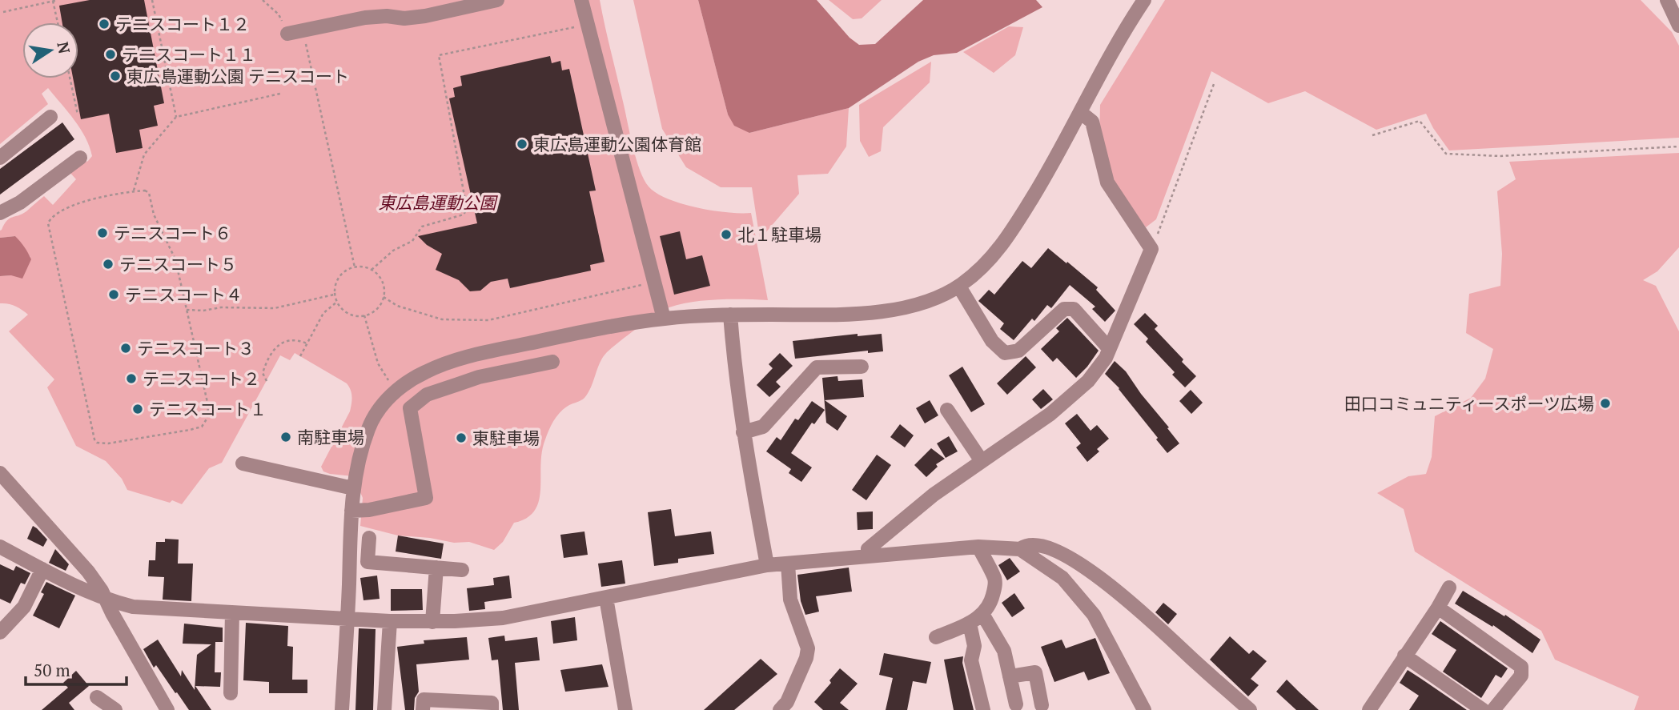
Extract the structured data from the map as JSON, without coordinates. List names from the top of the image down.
{
  "parks": ["東広島運動公園"],
  "places": [
    "テニスコート１２",
    "テニスコート１１",
    "東広島運動公園 テニスコート",
    "東広島運動公園体育館",
    "テニスコート６",
    "北１駐車場",
    "テニスコート５",
    "テニスコート４",
    "テニスコート３",
    "テニスコート２",
    "田口コミュニティースポーツ広場",
    "テニスコート１",
    "南駐車場",
    "東駐車場"
  ],
  "scale_bar": "50 m",
  "north": "right"
}
